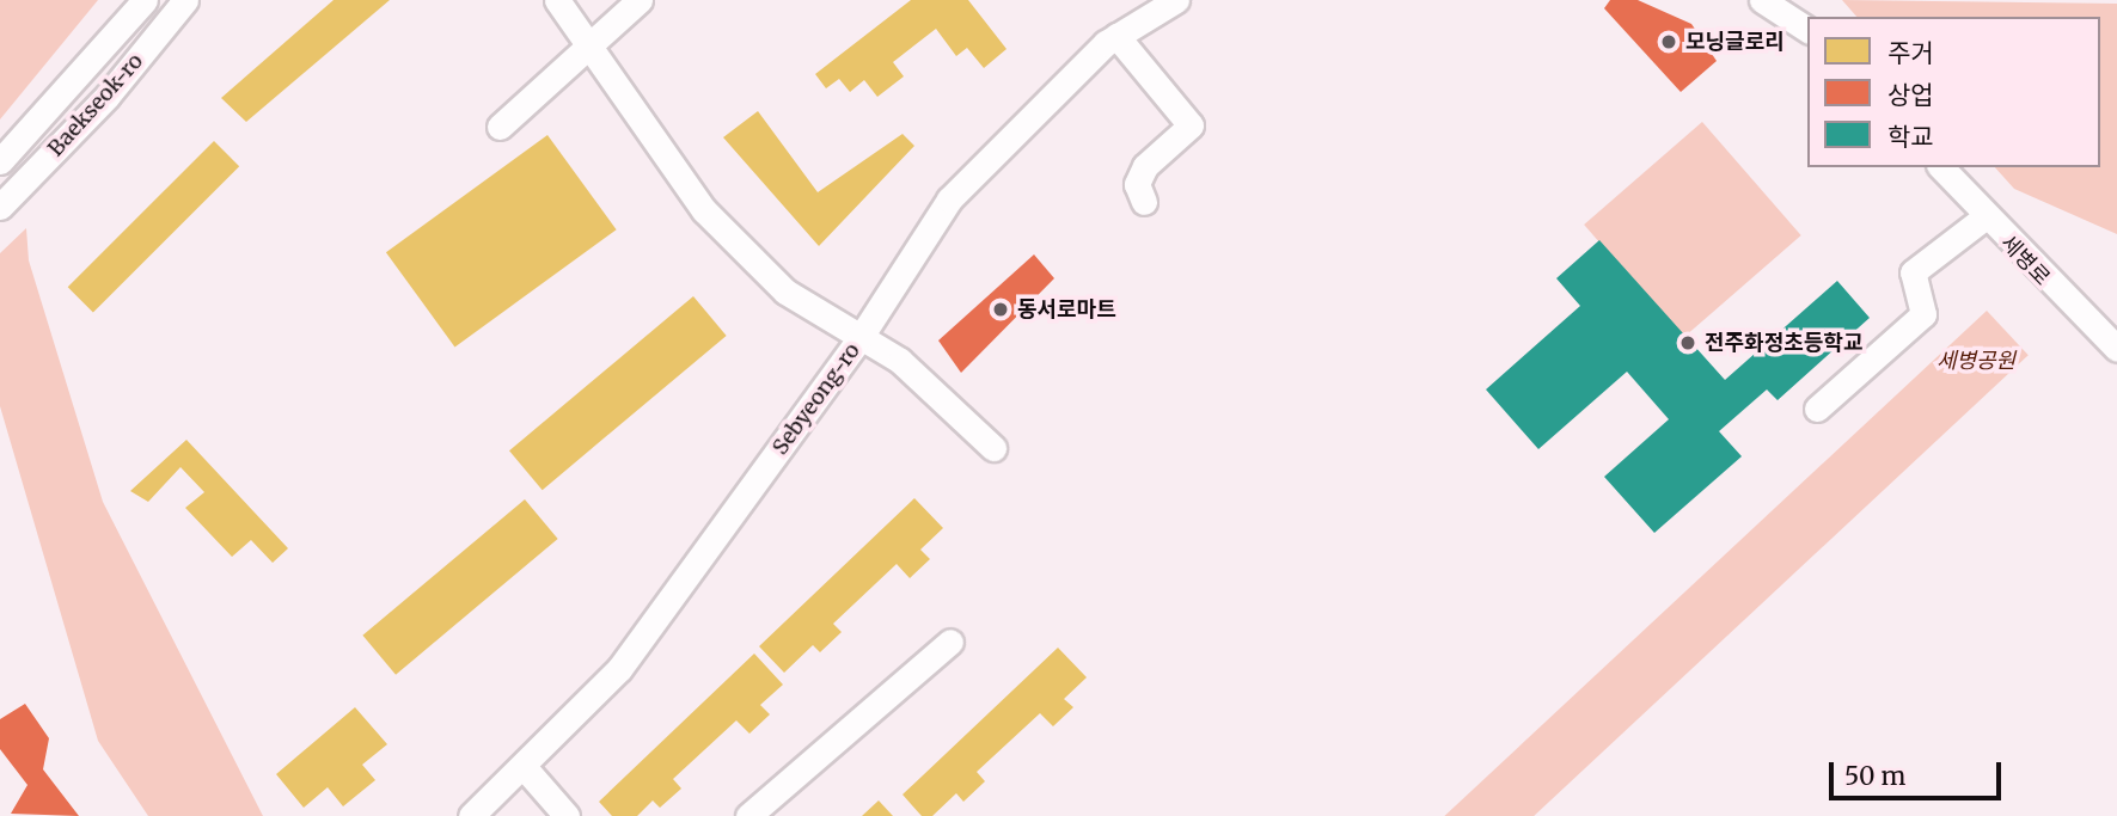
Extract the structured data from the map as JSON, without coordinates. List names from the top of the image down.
{
  "streets": {
    "street": ["Baekseok-ro", "세병로", "Sebyeong-ro"]
  },
  "parks": ["세병공원"],
  "places": ["모닝글로리", "동서로마트", "전주화정초등학교"],
  "legend": ["주거", "상업", "학교"],
  "scale_bar": "50 m"
}
